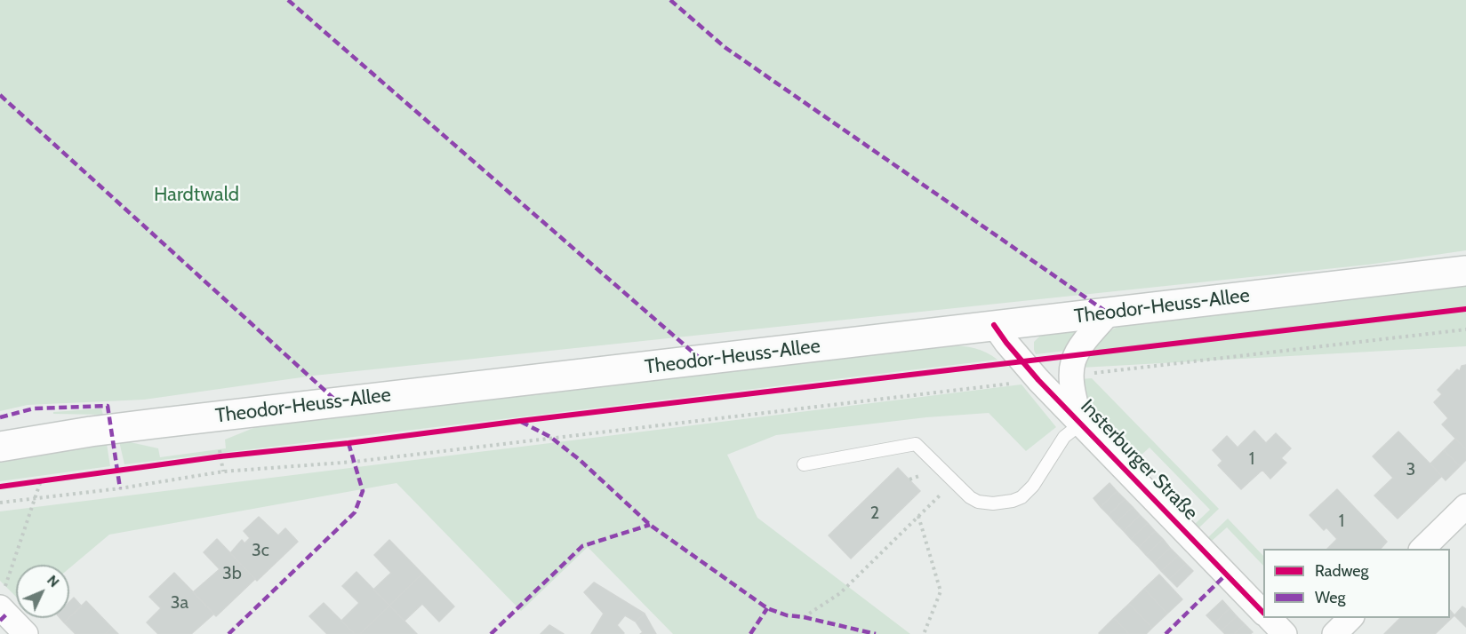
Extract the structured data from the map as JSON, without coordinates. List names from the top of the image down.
{
  "streets": {
    "main road": ["Theodor-Heuss-Allee"],
    "street": ["Insterburger Straße"]
  },
  "crossings": [
    ["Theodor-Heuss-Allee", "Insterburger Straße"]
  ],
  "parks": ["Hardtwald"],
  "house_numbers": [
    "1",
    "3",
    "2",
    "1",
    "3c",
    "3b",
    "3a"
  ],
  "legend": ["Radweg", "Weg"],
  "north": "top right"
}
